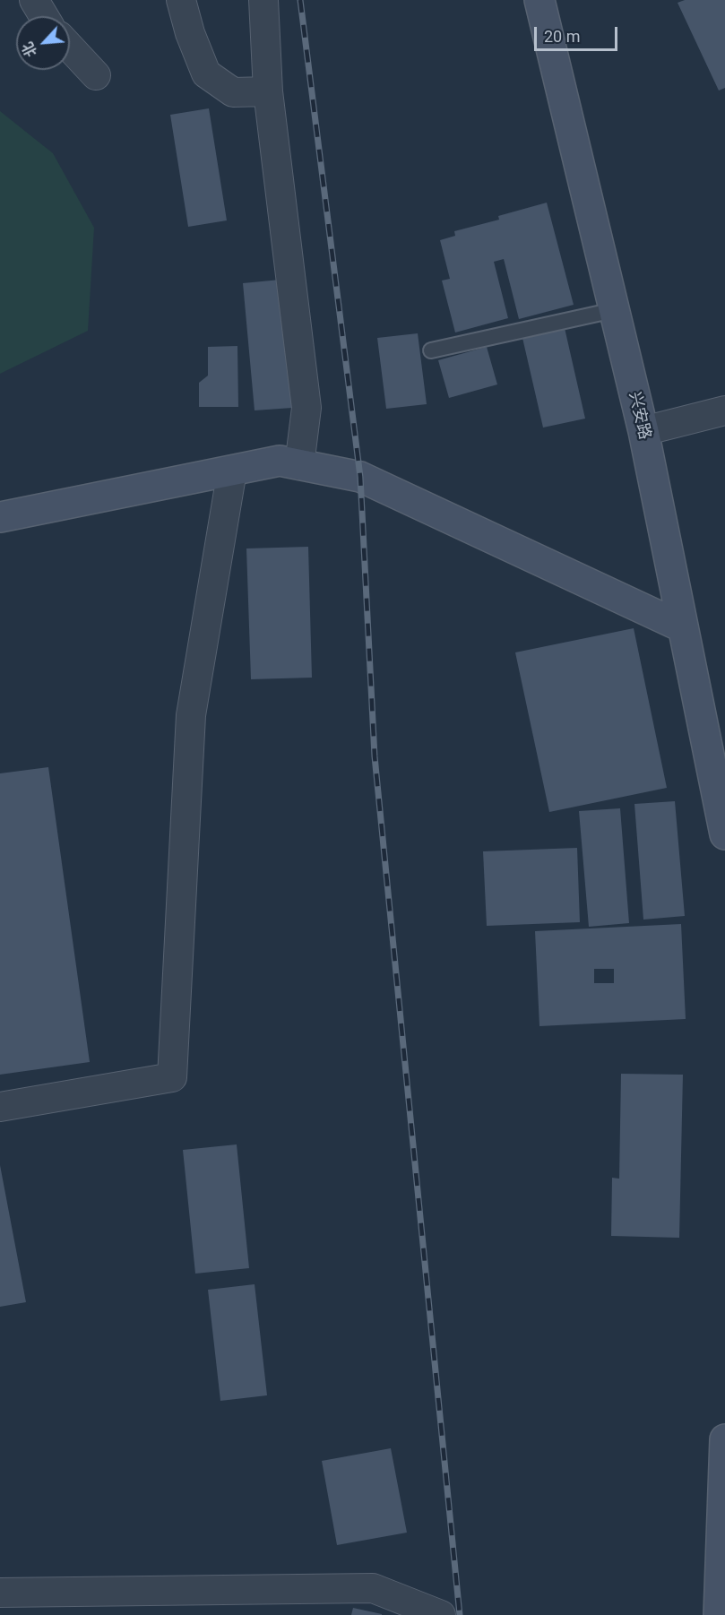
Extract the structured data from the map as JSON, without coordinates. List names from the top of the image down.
{
  "streets": {
    "street": ["兴安路"]
  },
  "scale_bar": "20 m",
  "north": "bottom left"
}
